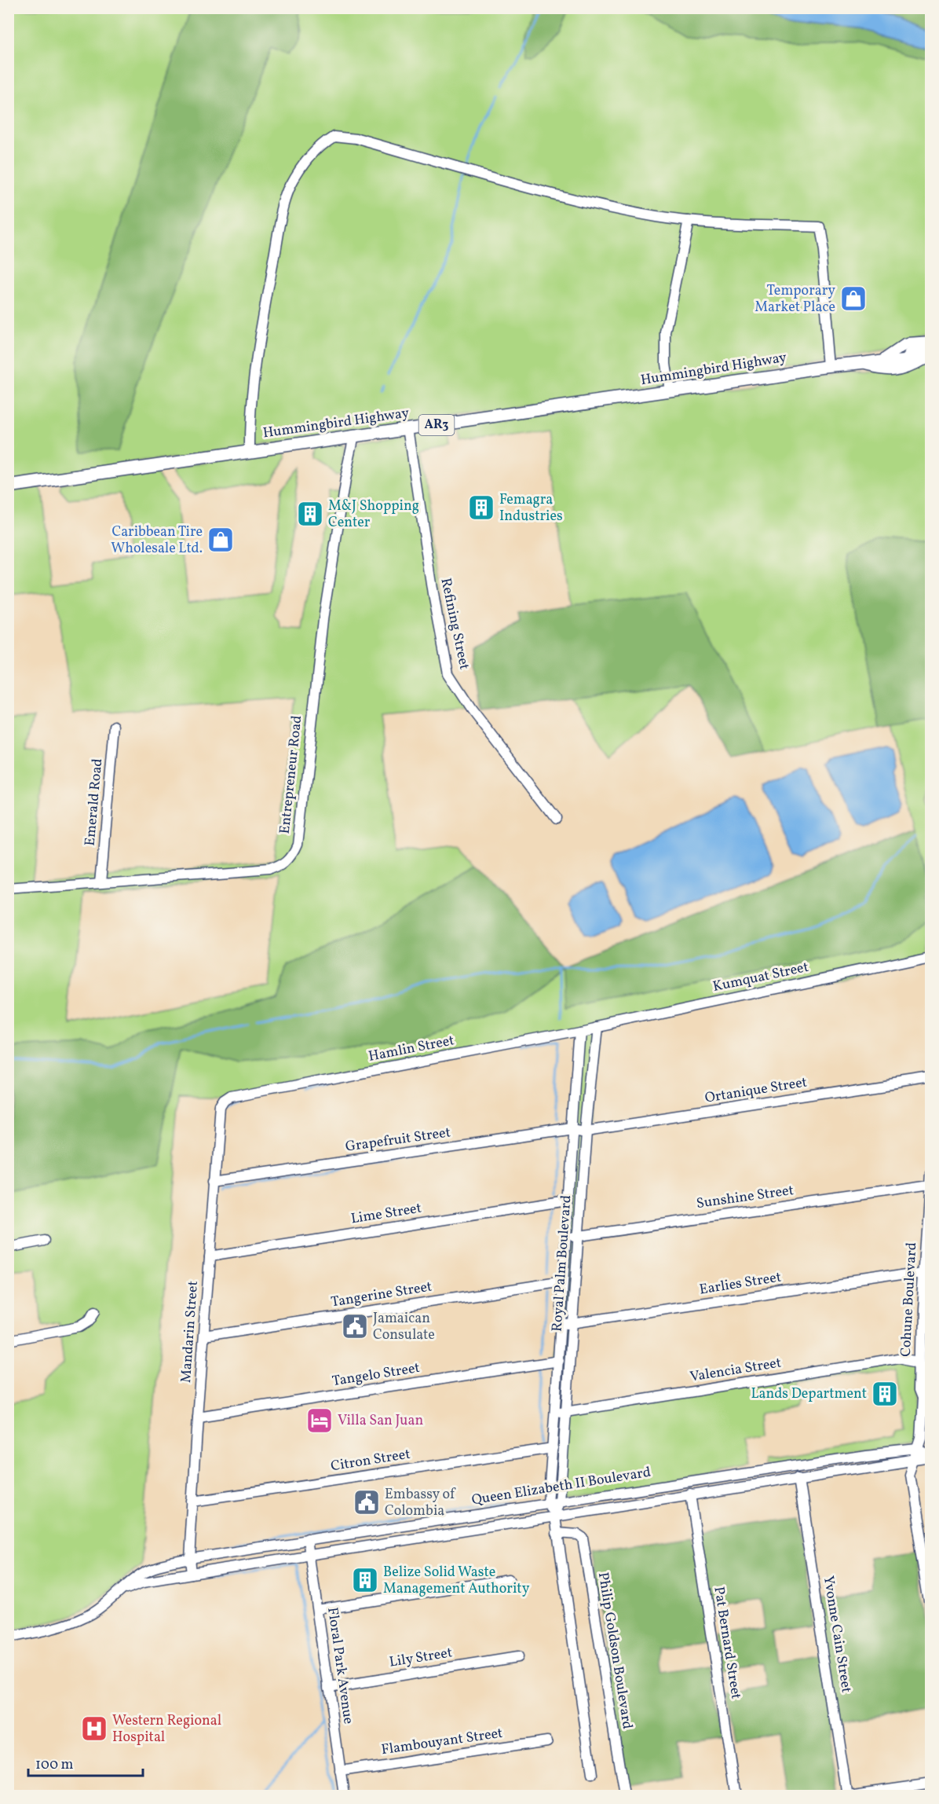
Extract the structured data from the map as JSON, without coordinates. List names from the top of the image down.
{
  "streets": {
    "main road": ["Hummingbird Highway", "AR3"],
    "street": [
      "Refining Street",
      "Entrepreneur Road",
      "Emerald Road",
      "Kumquat Street",
      "Hamlin Street",
      "Ortanique Street",
      "Grapefruit Street",
      "Sunshine Street",
      "Lime Street",
      "Royal Palm Boulevard",
      "Earlies Street",
      "Tangerine Street",
      "Cohune Boulevard",
      "Mandarin Street",
      "Valencia Street",
      "Tangelo Street",
      "Citron Street",
      "Queen Elizabeth II Boulevard",
      "Yvonne Cain Street",
      "Pat Bernard Street",
      "Philip Goldson Boulevard",
      "Lily Street",
      "Floral Park Avenue",
      "Flambouyant Street"
    ]
  },
  "crossings": [
    ["Hummingbird Highway", "Refining Street"],
    ["Hummingbird Highway", "Entrepreneur Road"],
    ["Entrepreneur Road", "Emerald Road"],
    ["Kumquat Street", "Hamlin Street"],
    ["Kumquat Street", "Royal Palm Boulevard"],
    ["Hamlin Street", "Royal Palm Boulevard"],
    ["Hamlin Street", "Mandarin Street"],
    ["Ortanique Street", "Grapefruit Street"],
    ["Ortanique Street", "Royal Palm Boulevard"],
    ["Grapefruit Street", "Royal Palm Boulevard"],
    ["Grapefruit Street", "Mandarin Street"],
    ["Sunshine Street", "Royal Palm Boulevard"],
    ["Sunshine Street", "Cohune Boulevard"],
    ["Lime Street", "Royal Palm Boulevard"],
    ["Lime Street", "Mandarin Street"],
    ["Royal Palm Boulevard", "Earlies Street"],
    ["Royal Palm Boulevard", "Tangerine Street"],
    ["Royal Palm Boulevard", "Valencia Street"],
    ["Royal Palm Boulevard", "Tangelo Street"],
    ["Royal Palm Boulevard", "Citron Street"],
    ["Royal Palm Boulevard", "Queen Elizabeth II Boulevard"],
    ["Earlies Street", "Cohune Boulevard"],
    ["Tangerine Street", "Mandarin Street"],
    ["Cohune Boulevard", "Valencia Street"],
    ["Cohune Boulevard", "Queen Elizabeth II Boulevard"],
    ["Mandarin Street", "Tangelo Street"],
    ["Mandarin Street", "Citron Street"],
    ["Mandarin Street", "Queen Elizabeth II Boulevard"],
    ["Queen Elizabeth II Boulevard", "Yvonne Cain Street"],
    ["Queen Elizabeth II Boulevard", "Pat Bernard Street"],
    ["Queen Elizabeth II Boulevard", "Floral Park Avenue"],
    ["Lily Street", "Floral Park Avenue"],
    ["Floral Park Avenue", "Flambouyant Street"]
  ],
  "places": {
    "shop": ["Temporary Market Place", "Caribbean Tire Wholesale Ltd."],
    "building": [
      "Femagra Industries",
      "M&J Shopping Center",
      "Lands Department",
      "Belize Solid Waste Management Authority"
    ],
    "public building": ["Jamaican Consulate", "Embassy of Colombia"],
    "hotel": ["Villa San Juan"],
    "hospital": ["Western Regional Hospital"]
  },
  "scale_bar": "100 m"
}
